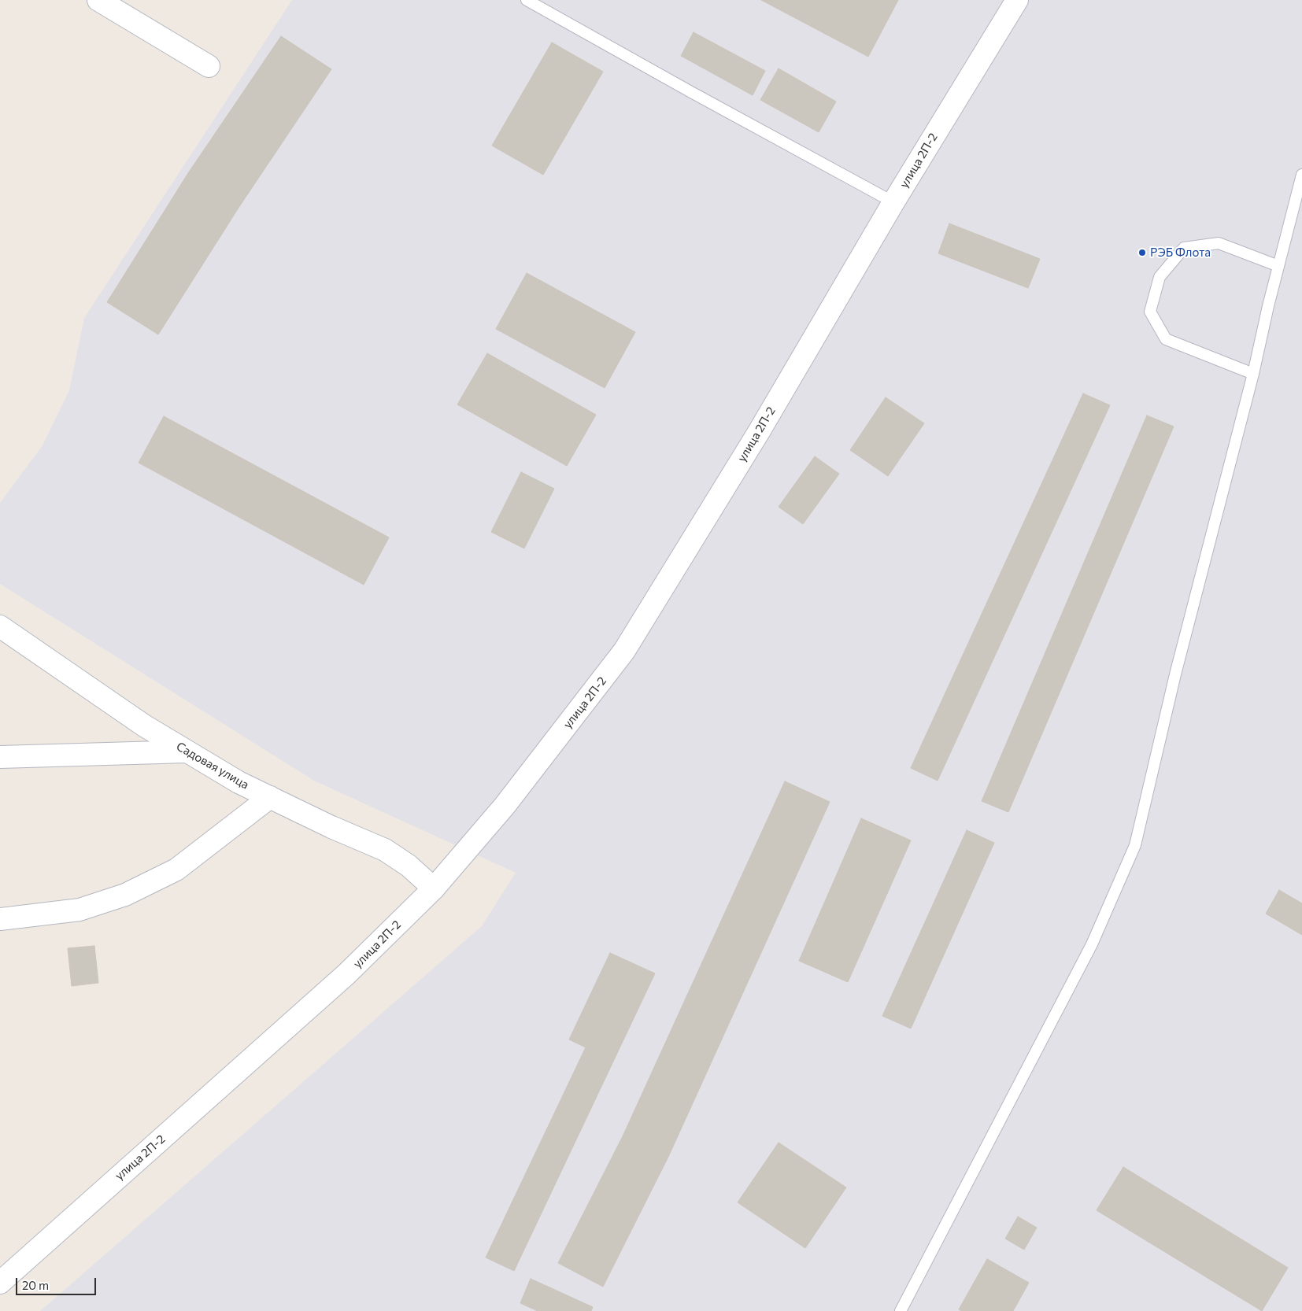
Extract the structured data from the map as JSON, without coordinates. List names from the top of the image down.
{
  "streets": {
    "main road": ["улица 2П-2", "Садовая улица"]
  },
  "crossings": [
    ["улица 2П-2", "Садовая улица"]
  ],
  "places": ["РЭБ Флота"],
  "scale_bar": "20 m"
}
